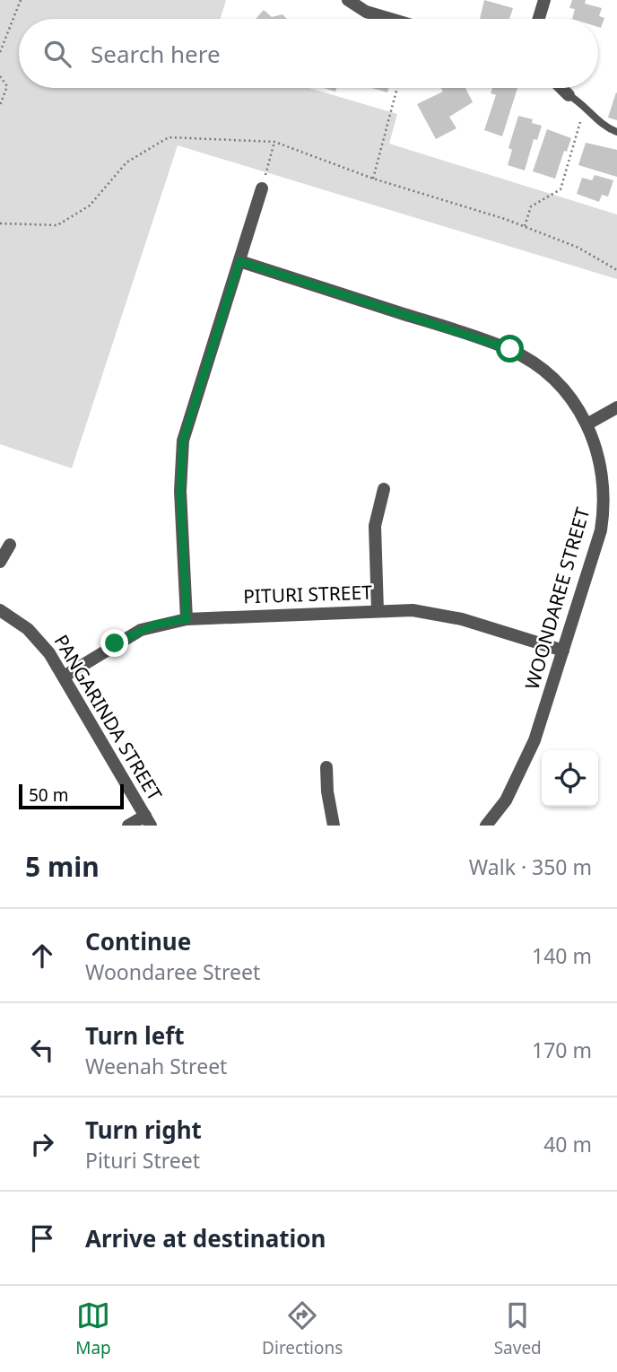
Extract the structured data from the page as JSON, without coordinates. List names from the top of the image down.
{
  "streets": {
    "street": ["PITURI STREET", "WOONDAREE STREET", "PANGARINDA STREET"]
  },
  "crossings": [
    ["PITURI STREET", "WOONDAREE STREET"],
    ["PITURI STREET", "PANGARINDA STREET"]
  ],
  "scale_bar": "50 m",
  "page": {
    "search": "Search here",
    "scale": "50 m",
    "heading": ["5 min", "Walk · 350 m"],
    "list": [
      ["Continue", "Woondaree Street", "140 m"],
      ["Turn left", "Weenah Street", "170 m"],
      ["Turn right", "Pituri Street", "40 m"],
      "Arrive at destination"
    ],
    "nav": ["Map", "Directions", "Saved"]
  }
}
